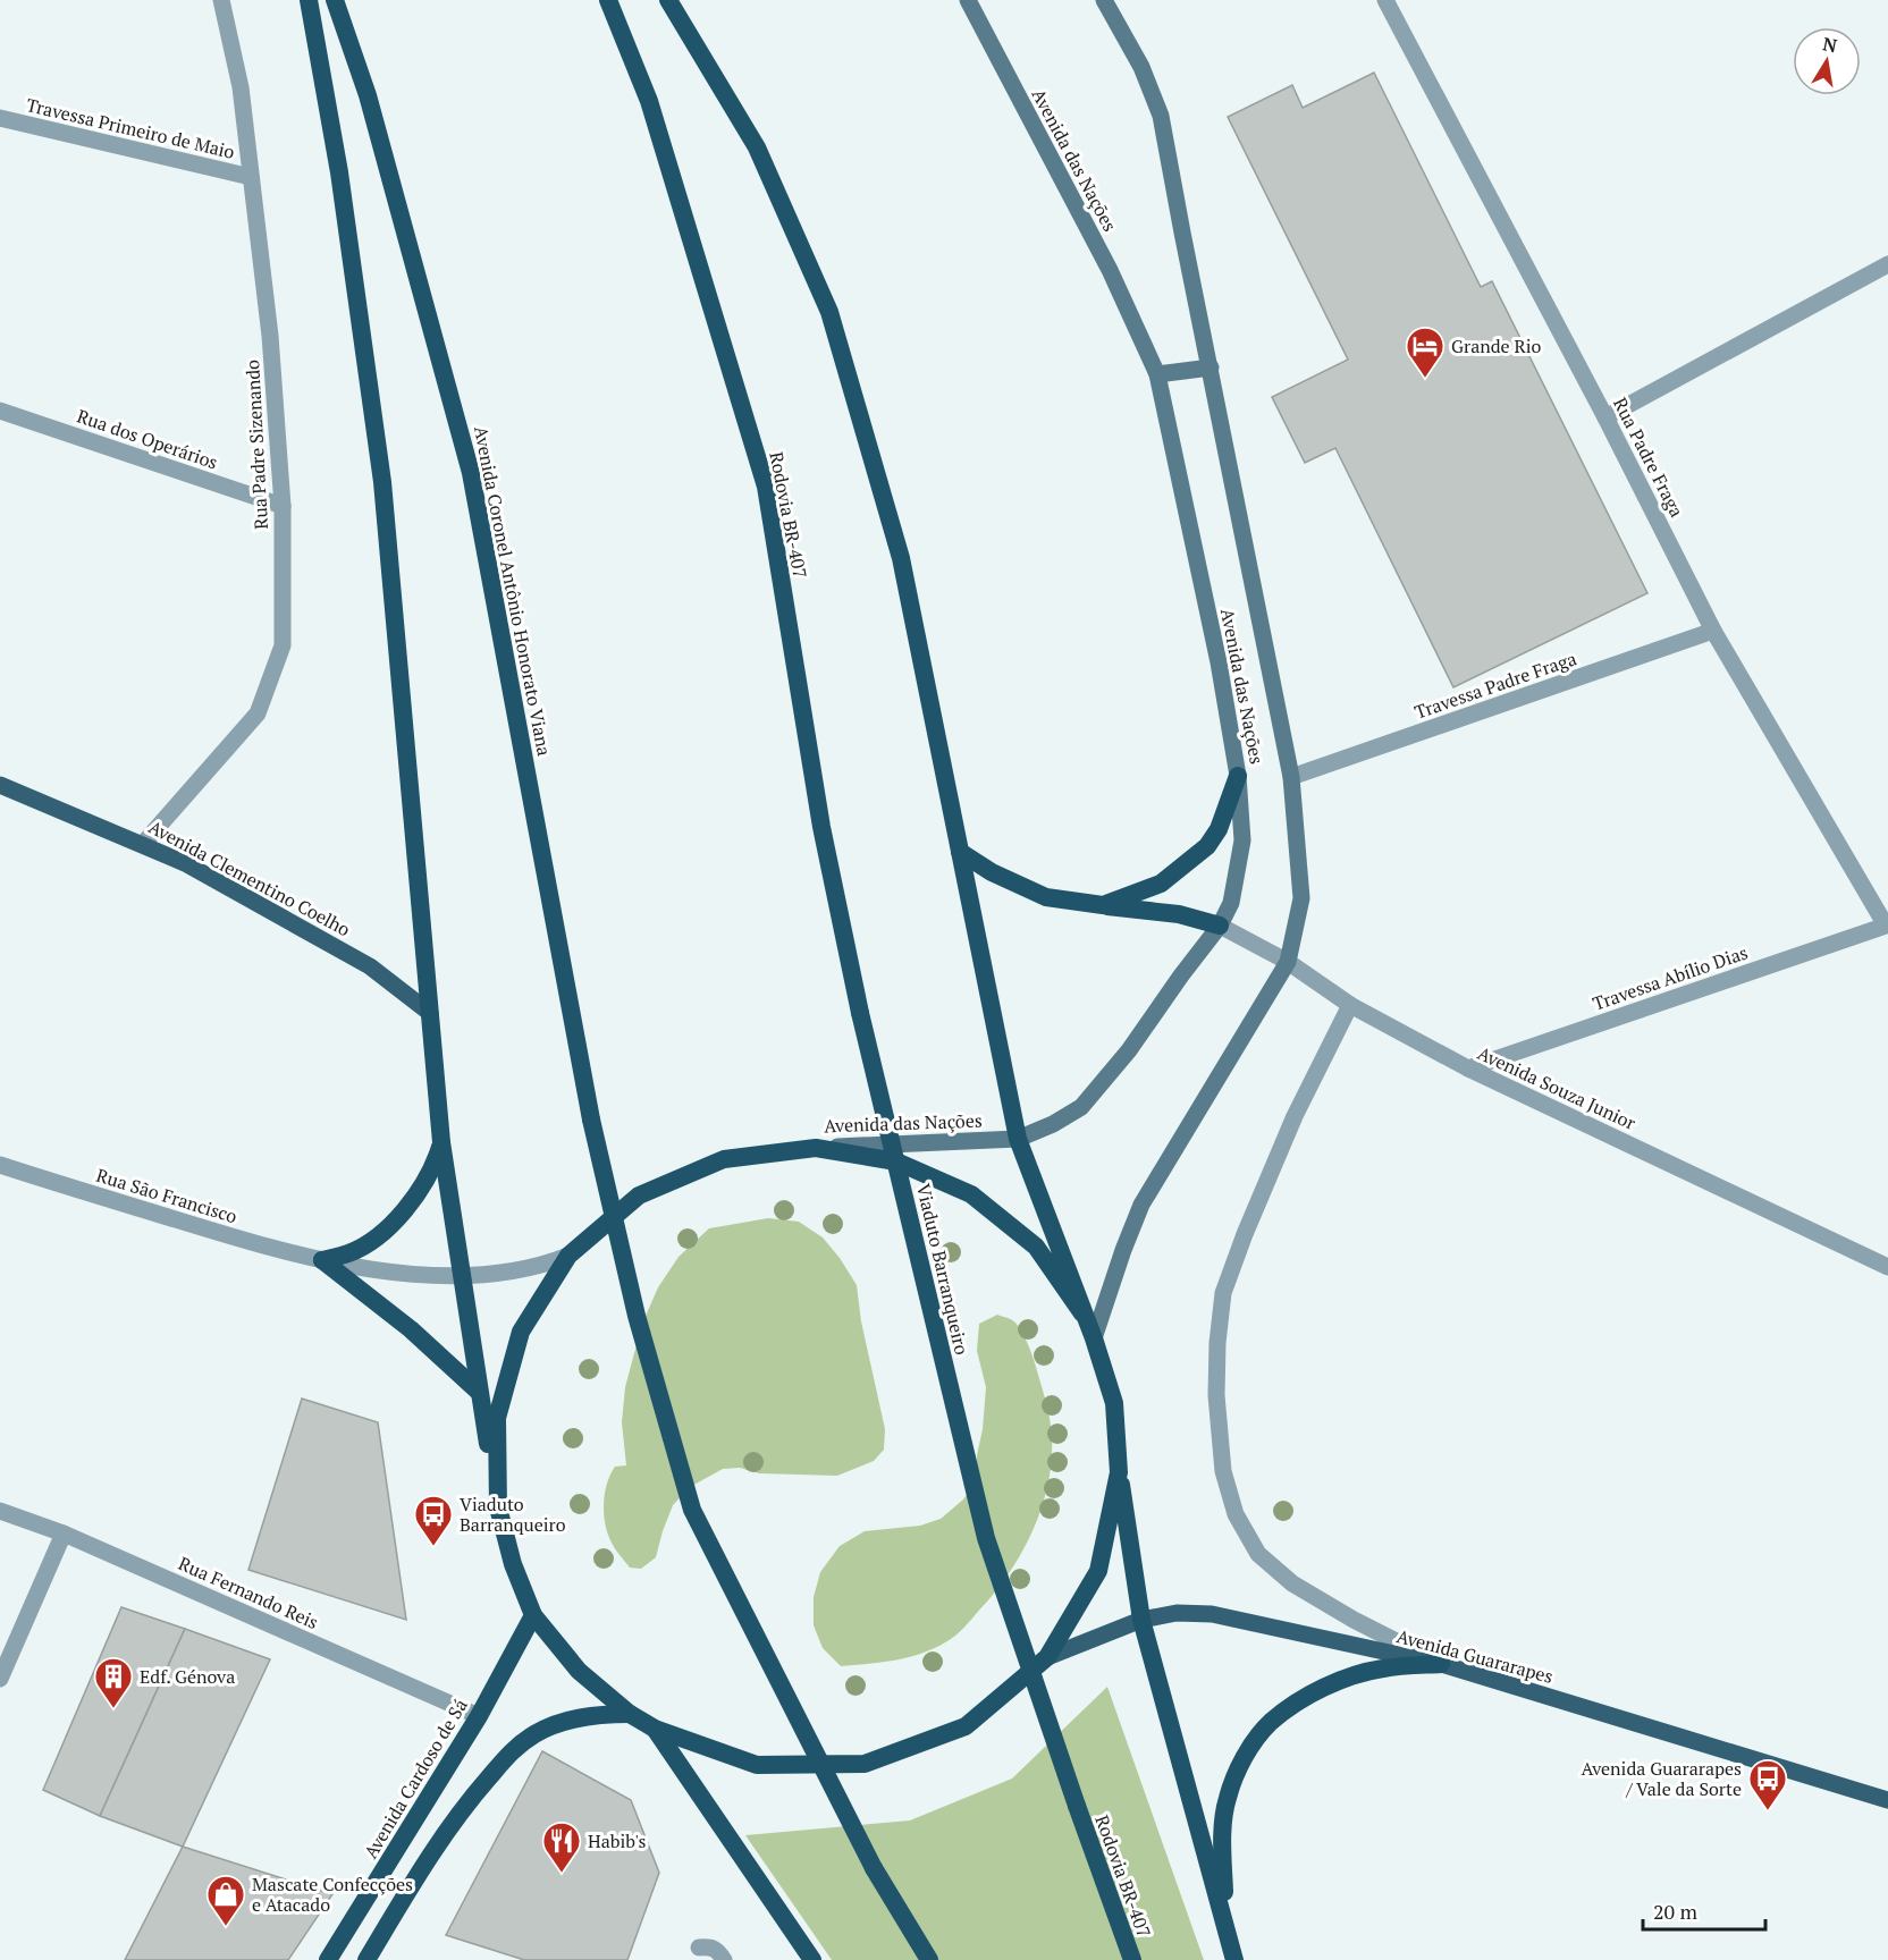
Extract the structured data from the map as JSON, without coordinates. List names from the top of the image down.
{
  "streets": {
    "highway": [
      "Rodovia BR-407",
      "Avenida Coronel Antônio Honorato Viana",
      "Viaduto Barranqueiro",
      "Avenida Cardoso de Sá"
    ],
    "main road": ["Avenida das Nações", "Avenida Clementino Coelho", "Avenida Guararapes"],
    "street": [
      "Travessa Primeiro de Maio",
      "Rua dos Operários",
      "Rua Padre Sizenando",
      "Rua Padre Fraga",
      "Travessa Padre Fraga",
      "Travessa Abílio Dias",
      "Avenida Souza Junior",
      "Rua São Francisco",
      "Rua Fernando Reis"
    ]
  },
  "crossings": [
    ["Travessa Primeiro de Maio", "Rua Padre Sizenando"],
    ["Avenida das Nações", "Travessa Padre Fraga"],
    ["Avenida das Nações", "Avenida Souza Junior"],
    ["Rua dos Operários", "Rua Padre Sizenando"],
    ["Rua Padre Sizenando", "Avenida Clementino Coelho"],
    ["Rua Padre Fraga", "Travessa Padre Fraga"],
    ["Rua Padre Fraga", "Travessa Abílio Dias"],
    ["Rodovia BR-407", "Viaduto Barranqueiro"],
    ["Travessa Abílio Dias", "Avenida Souza Junior"],
    ["Rua Fernando Reis", "Avenida Cardoso de Sá"]
  ],
  "places": {
    "hotel": ["Grande Rio"],
    "bus stop": ["Viaduto Barranqueiro", "Avenida Guararapes / Vale da Sorte"],
    "building": ["Edf. Génova"],
    "restaurant": ["Habib's"],
    "shop": ["Mascate Confecções e Atacado"]
  },
  "scale_bar": "20 m",
  "north": "top"
}
